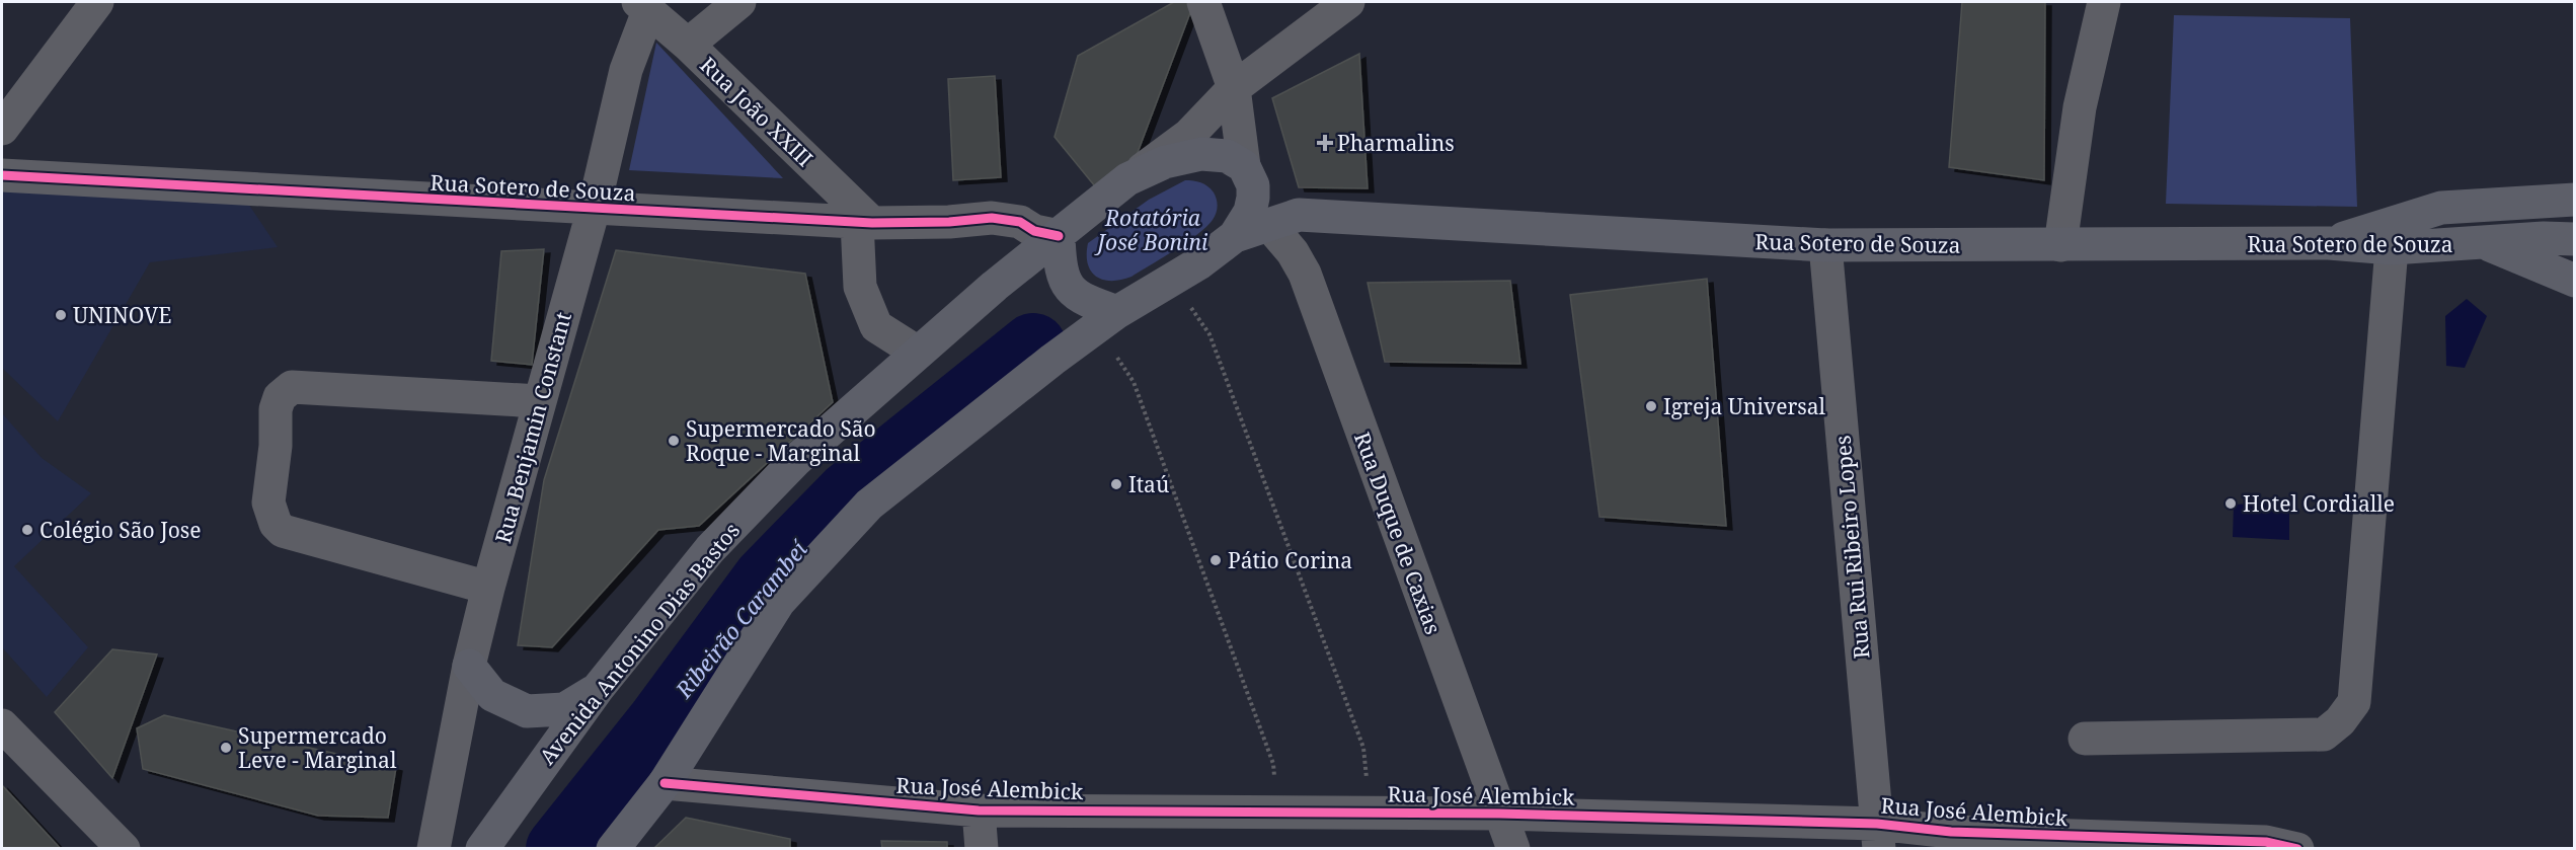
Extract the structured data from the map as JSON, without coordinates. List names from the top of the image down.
{
  "streets": {
    "main road": ["Rua Sotero de Souza", "Rua Duque de Caxias", "Avenida Antonino Dias Bastos"],
    "street": [
      "Rua João XXIII",
      "Rua Benjamin Constant",
      "Rua Rui Ribeiro Lopes",
      "Rua José Alembick"
    ]
  },
  "crossings": [
    ["Rua João XXIII", "Rua Sotero de Souza"],
    ["Rua João XXIII", "Rua Benjamin Constant"],
    ["Rua Sotero de Souza", "Rua Benjamin Constant"],
    ["Rua Sotero de Souza", "Rua Duque de Caxias"],
    ["Rua Sotero de Souza", "Rua Rui Ribeiro Lopes"],
    ["Rua Sotero de Souza", "Avenida Antonino Dias Bastos"],
    ["Rua Duque de Caxias", "Rua José Alembick"],
    ["Rua Rui Ribeiro Lopes", "Rua José Alembick"]
  ],
  "water": ["Ribeirão Carambeí"],
  "parks": ["Rotatória José Bonini"],
  "places": {
    "health": ["Pharmalins"],
    "other": [
      "UNINOVE",
      "Igreja Universal",
      "Supermercado São Roque - Marginal",
      "Itaú",
      "Hotel Cordialle",
      "Colégio São Jose",
      "Pátio Corina",
      "Supermercado Leve - Marginal"
    ]
  }
}
